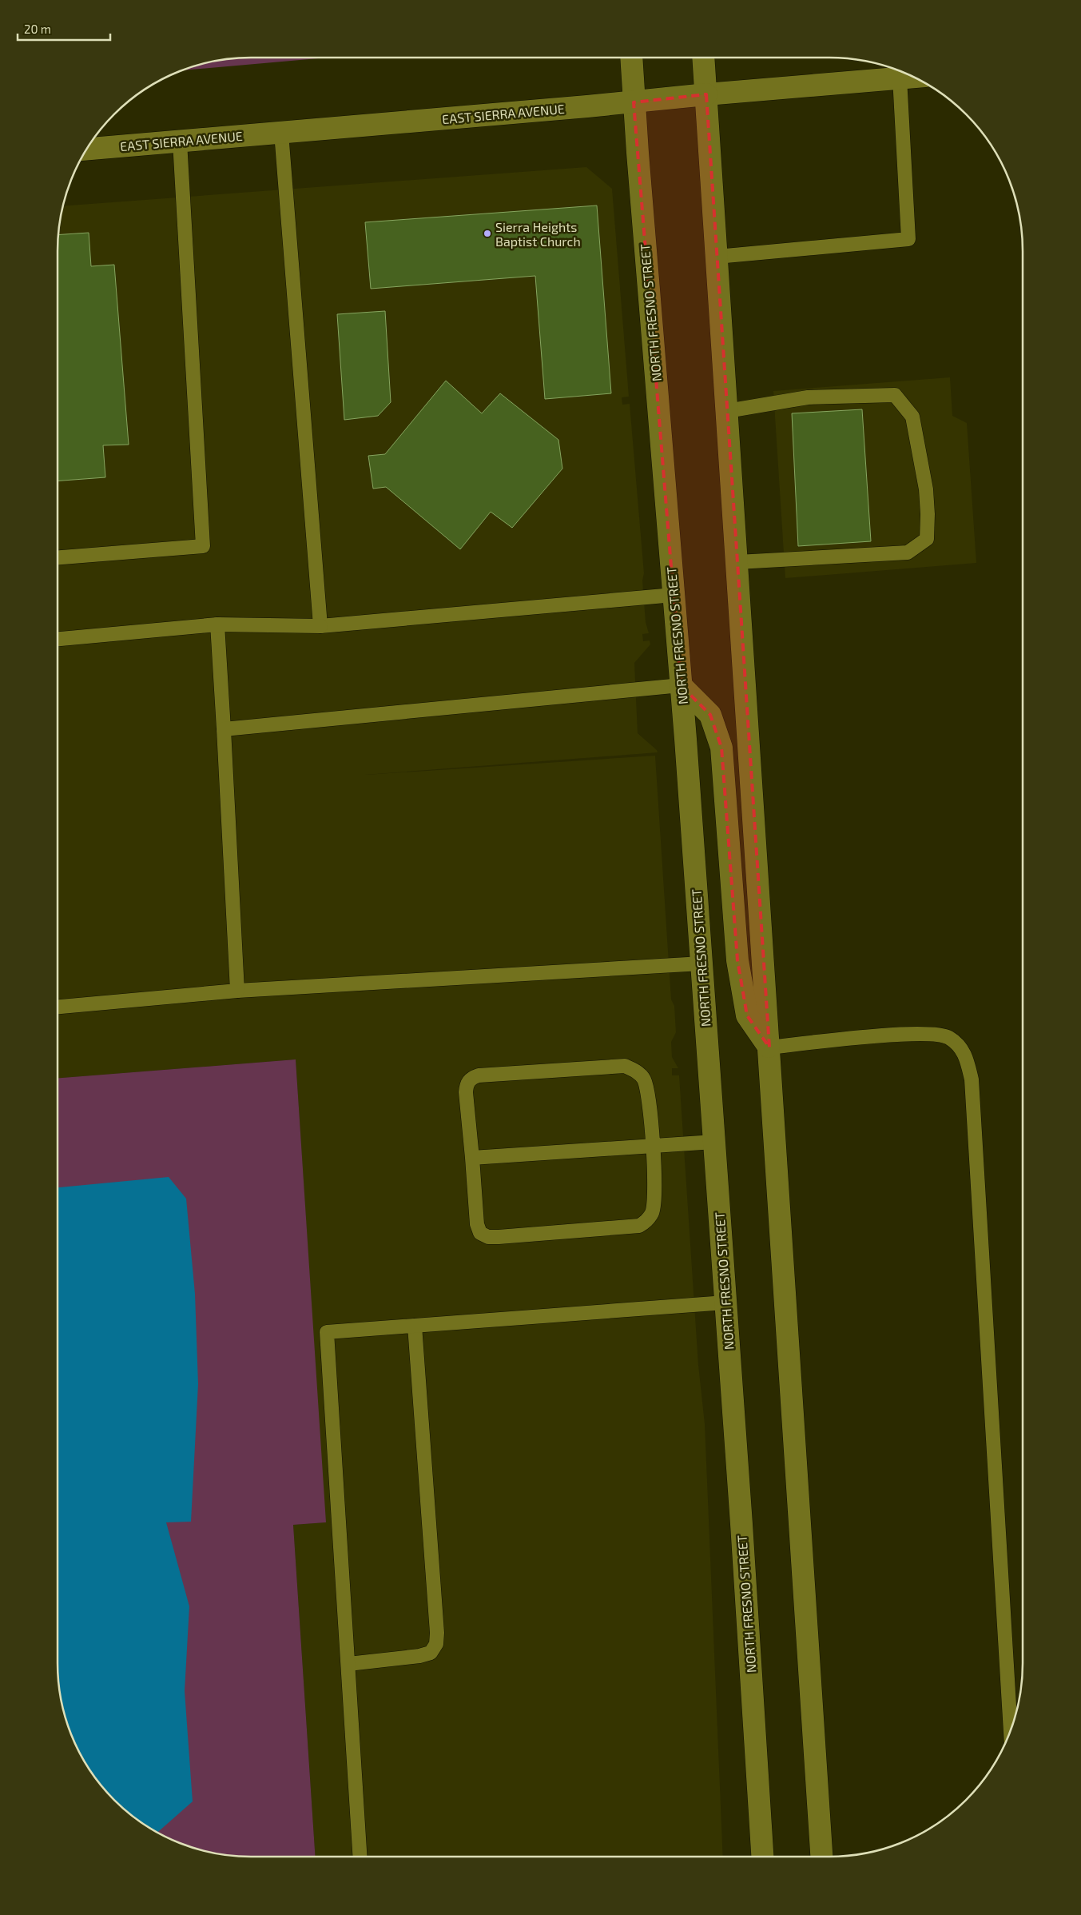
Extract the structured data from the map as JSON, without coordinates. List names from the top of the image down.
{
  "streets": {
    "main road": ["EAST SIERRA AVENUE", "NORTH FRESNO STREET"]
  },
  "crossings": [
    ["EAST SIERRA AVENUE", "NORTH FRESNO STREET"]
  ],
  "places": ["Sierra Heights Baptist Church"],
  "scale_bar": "20 m"
}
